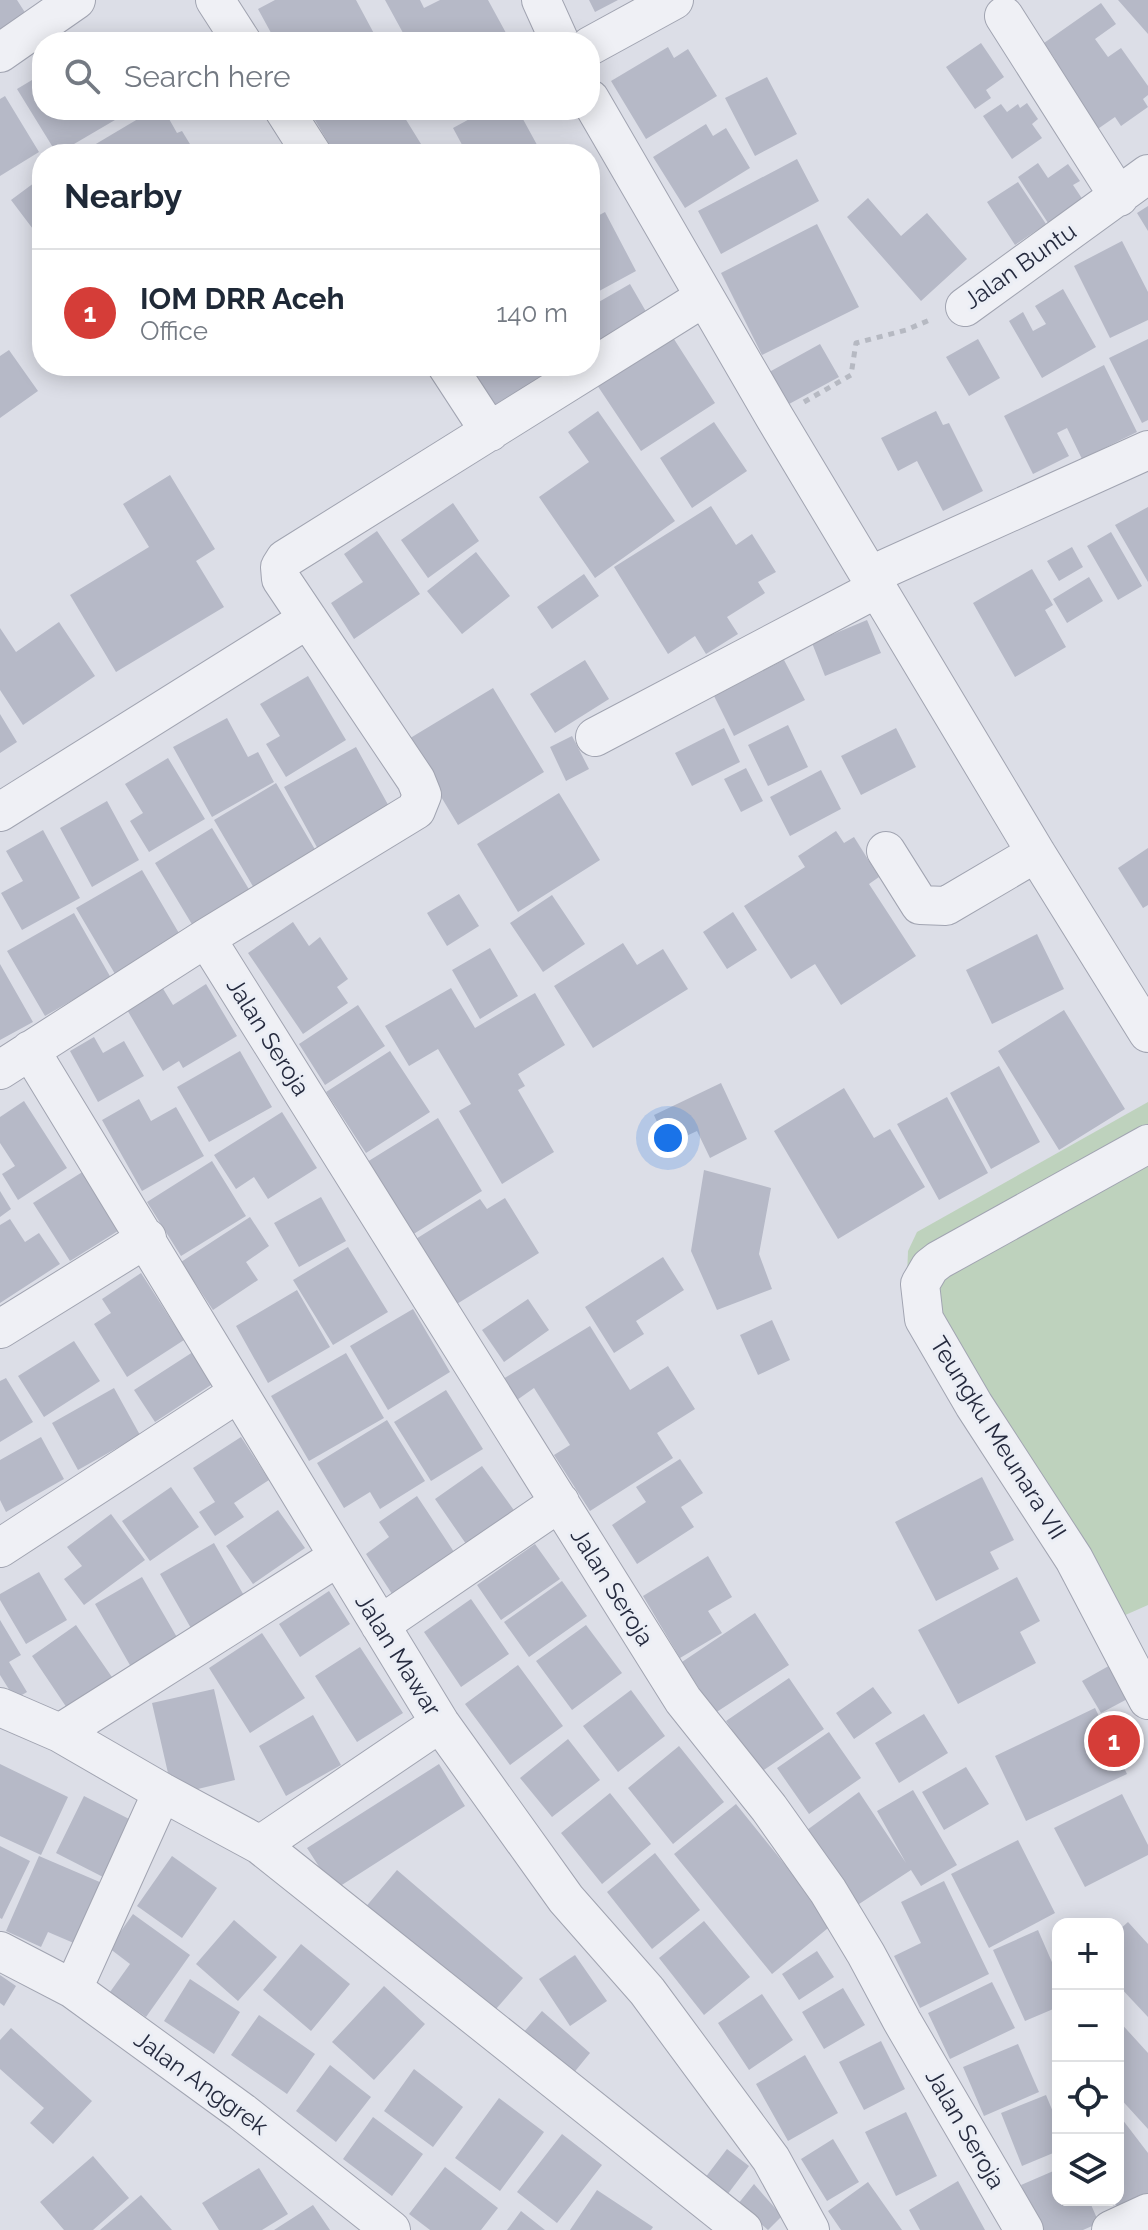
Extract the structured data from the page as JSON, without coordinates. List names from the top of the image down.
{
  "streets": {
    "street": [
      "Jalan Buntu",
      "Jalan Seroja",
      "Teungku Meunara VII",
      "Jalan Mawar",
      "Jalan Anggrek"
    ]
  },
  "page": {
    "search": "Search here",
    "heading": "Nearby",
    "list": [
      {
        "mark": "1",
        "name": "IOM DRR Aceh",
        "note": "Office",
        "value": "140 m"
      }
    ],
    "pins": "1",
    "map_buttons": ["+", "−"]
  }
}
